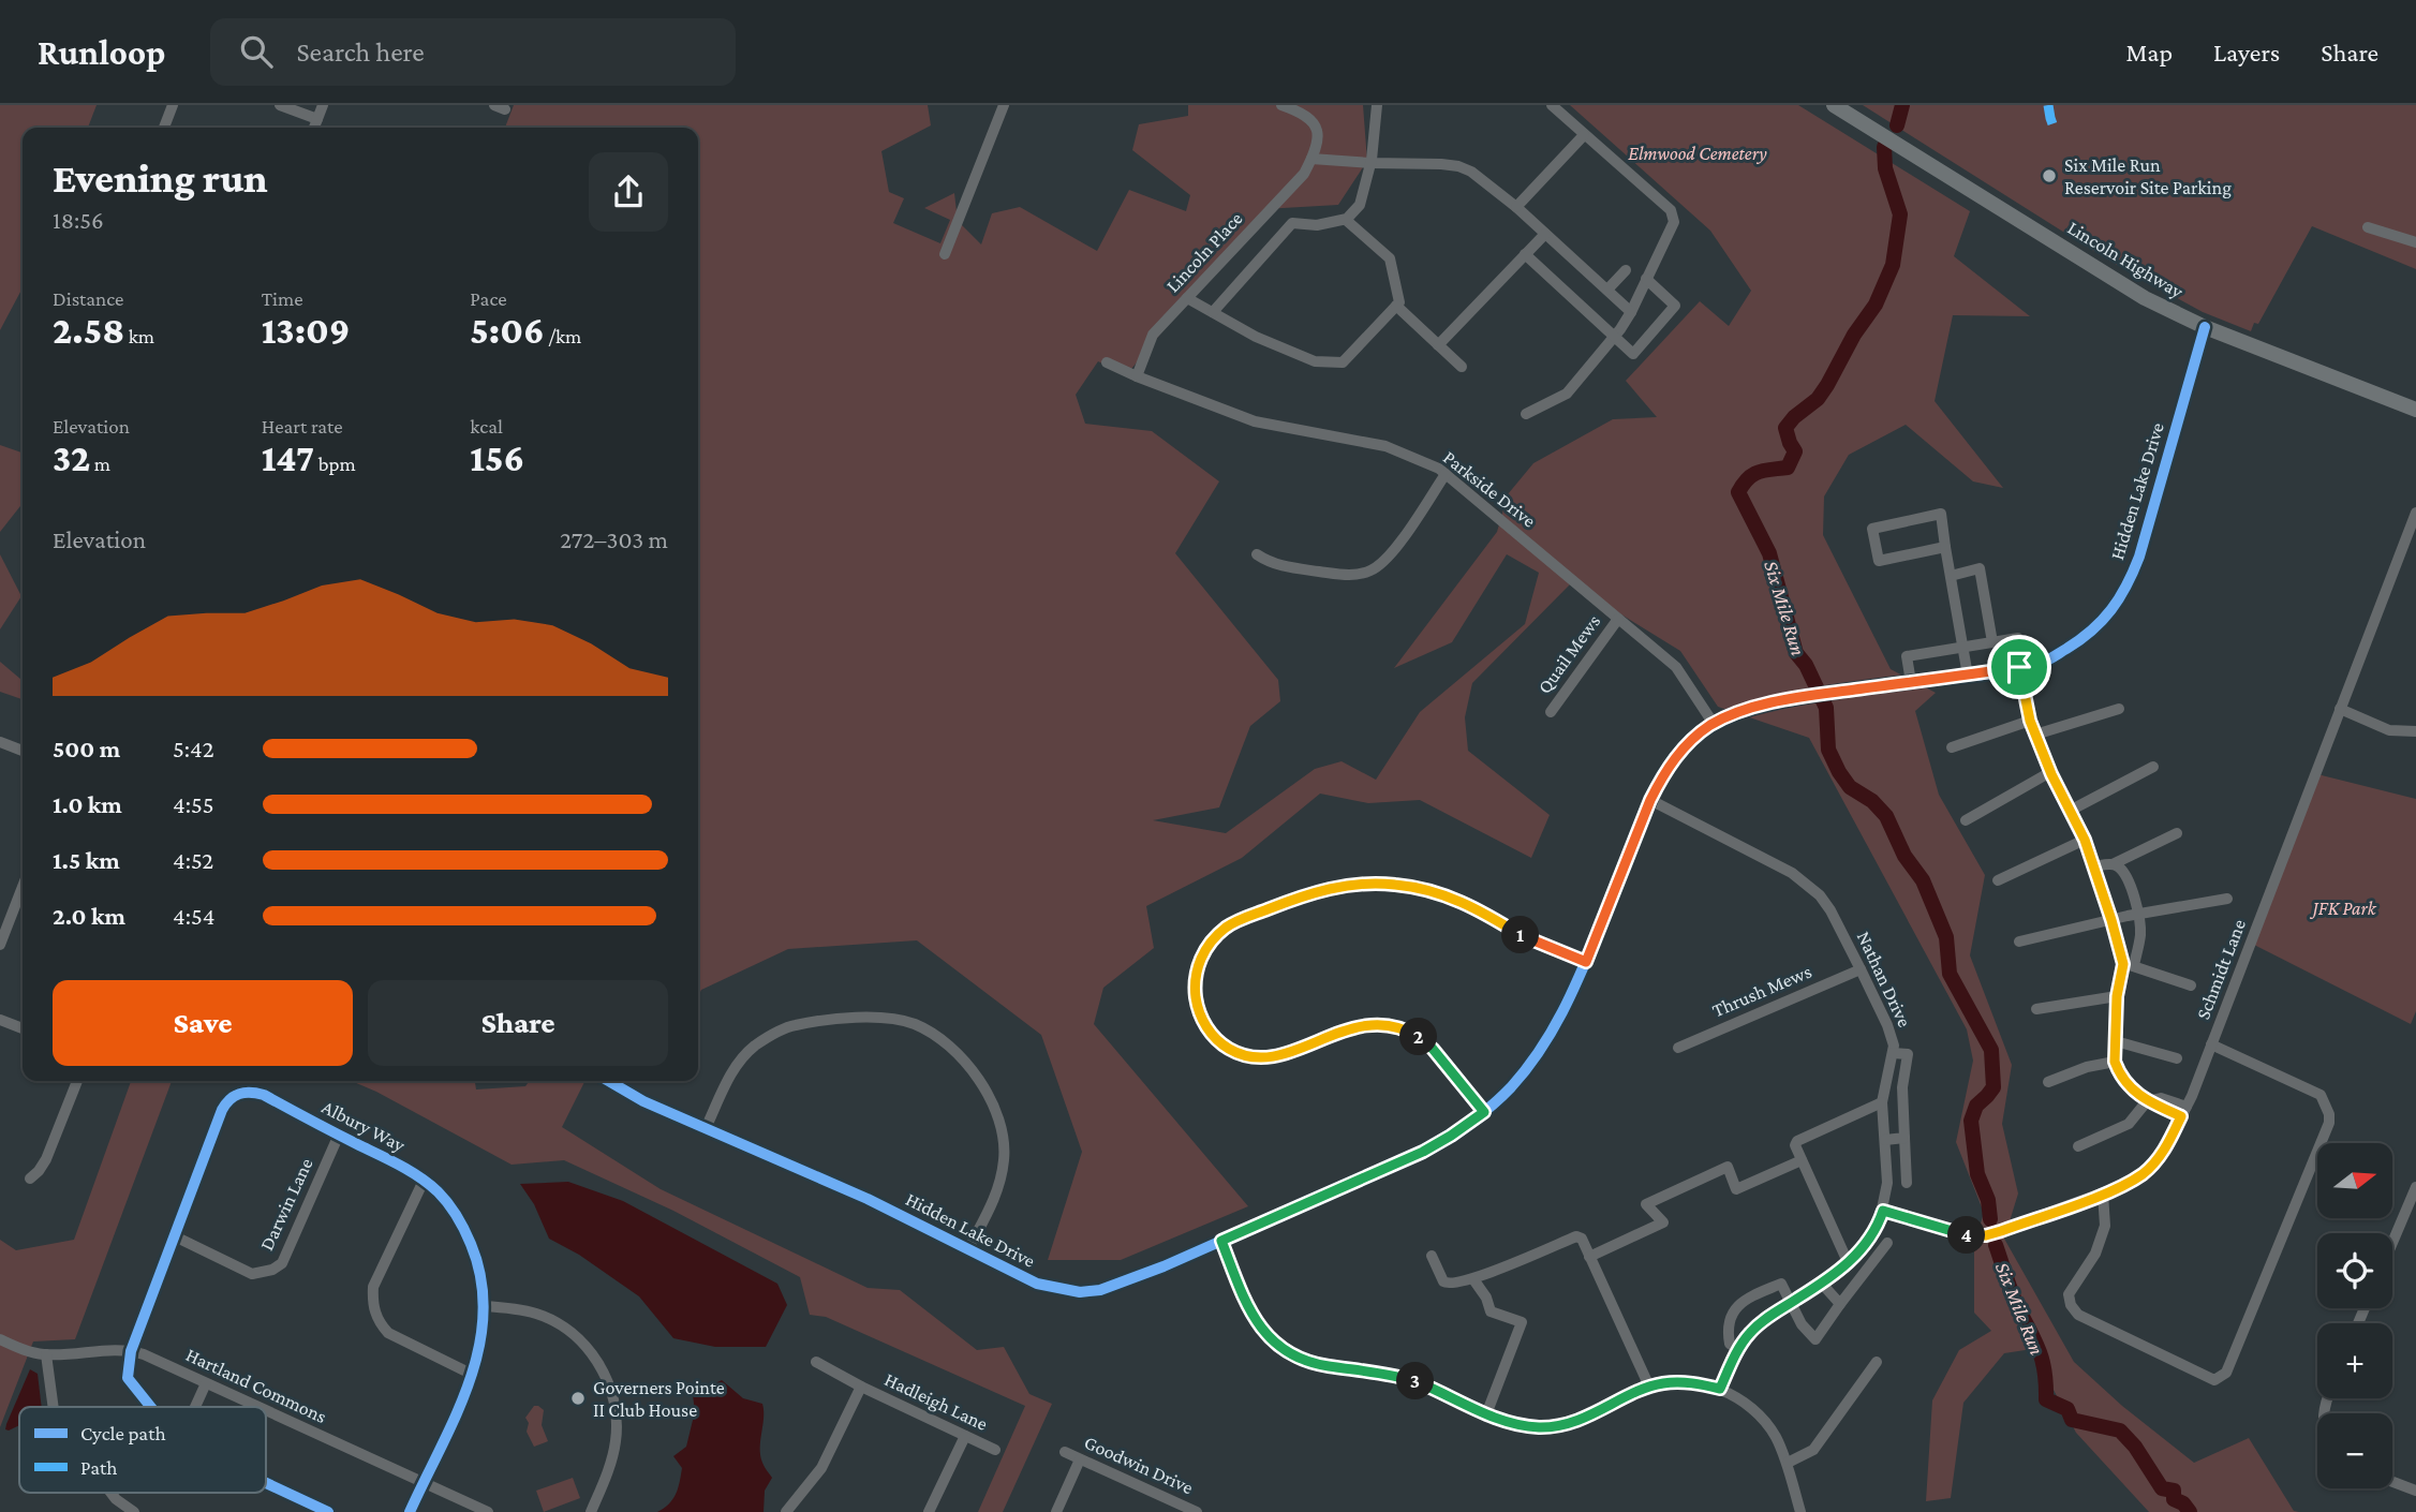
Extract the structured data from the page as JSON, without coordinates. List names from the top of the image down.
{
  "streets": {
    "main road": ["Lincoln Highway"],
    "street": [
      "Lincoln Place",
      "Parkside Drive",
      "Hidden Lake Drive",
      "Quail Mews",
      "Schmidt Lane",
      "Nathan Drive",
      "Thrush Mews",
      "Albury Way",
      "Darwin Lane",
      "Hartland Commons",
      "Hadleigh Lane",
      "Goodwin Drive"
    ]
  },
  "crossings": [
    ["Lincoln Place", "Parkside Drive"],
    ["Lincoln Highway", "Hidden Lake Drive"],
    ["Parkside Drive", "Hidden Lake Drive"],
    ["Parkside Drive", "Quail Mews"],
    ["Hidden Lake Drive", "Nathan Drive"],
    ["Schmidt Lane", "Nathan Drive"],
    ["Nathan Drive", "Thrush Mews"],
    ["Albury Way", "Darwin Lane"],
    ["Albury Way", "Hartland Commons"]
  ],
  "water": ["Six Mile Run"],
  "parks": ["Elmwood Cemetery", "JFK Park"],
  "places": ["Six Mile Run Reservoir Site Parking", "Governers Pointe II Club House"],
  "legend": ["Cycle path", "Path"],
  "north": "right",
  "page": {
    "header": "Runloop",
    "search": "Search here",
    "nav": ["Map", "Layers", "Share"],
    "heading": ["Evening run", "18:56"],
    "stats": [
      ["Distance", "2.58 km"],
      ["Time", "13:09"],
      ["Pace", "5:06 /km"],
      ["Elevation", "32 m"],
      ["Heart rate", "147 bpm"],
      ["kcal", "156"]
    ],
    "chart": ["Elevation", "272–303 m"],
    "list": [
      {
        "name": "500 m",
        "note": "5:42"
      },
      {
        "name": "1.0 km",
        "note": "4:55"
      },
      {
        "name": "1.5 km",
        "note": "4:52"
      },
      {
        "name": "2.0 km",
        "note": "4:54"
      }
    ],
    "pins": [
      "1",
      "2",
      "4",
      "3"
    ],
    "buttons": ["Save", "Share"],
    "map_buttons": ["+", "−"]
  }
}
